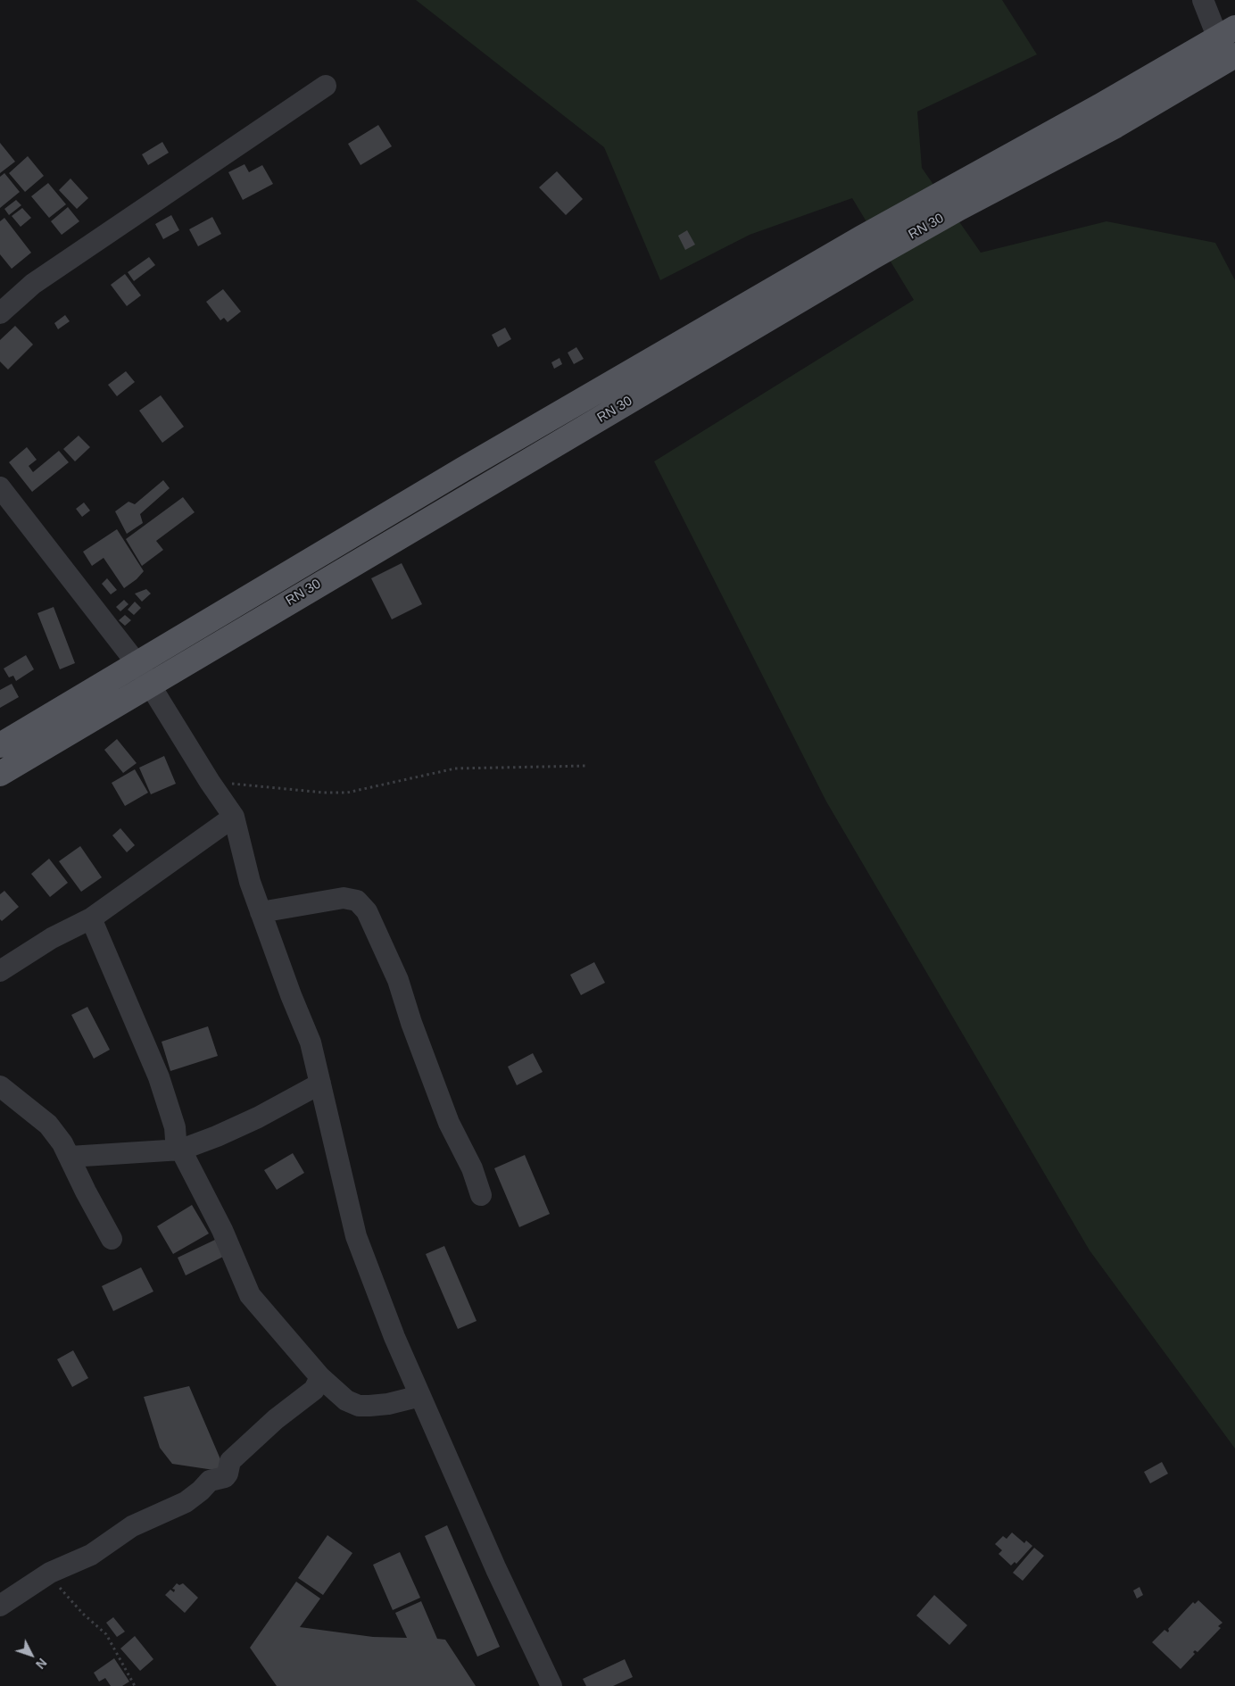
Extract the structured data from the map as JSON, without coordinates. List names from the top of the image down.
{
  "streets": {
    "main road": ["RN 30"]
  },
  "north": "bottom right"
}
